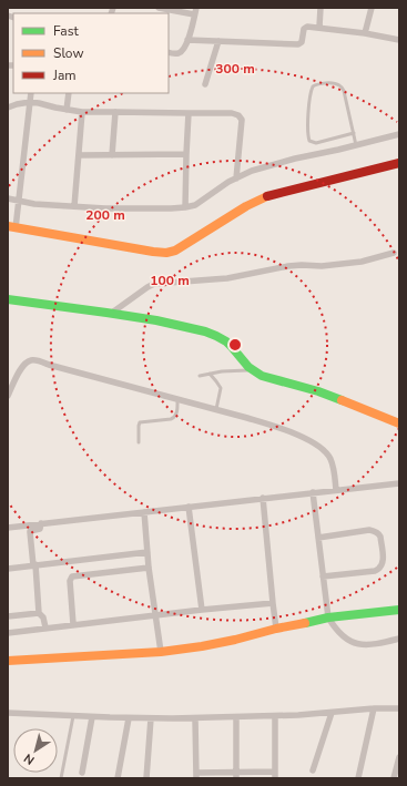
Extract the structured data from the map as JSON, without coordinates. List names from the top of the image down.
{
  "legend": ["Fast", "Slow", "Jam"],
  "north": "bottom left",
  "rings": ["300 m", "200 m", "100 m"]
}
